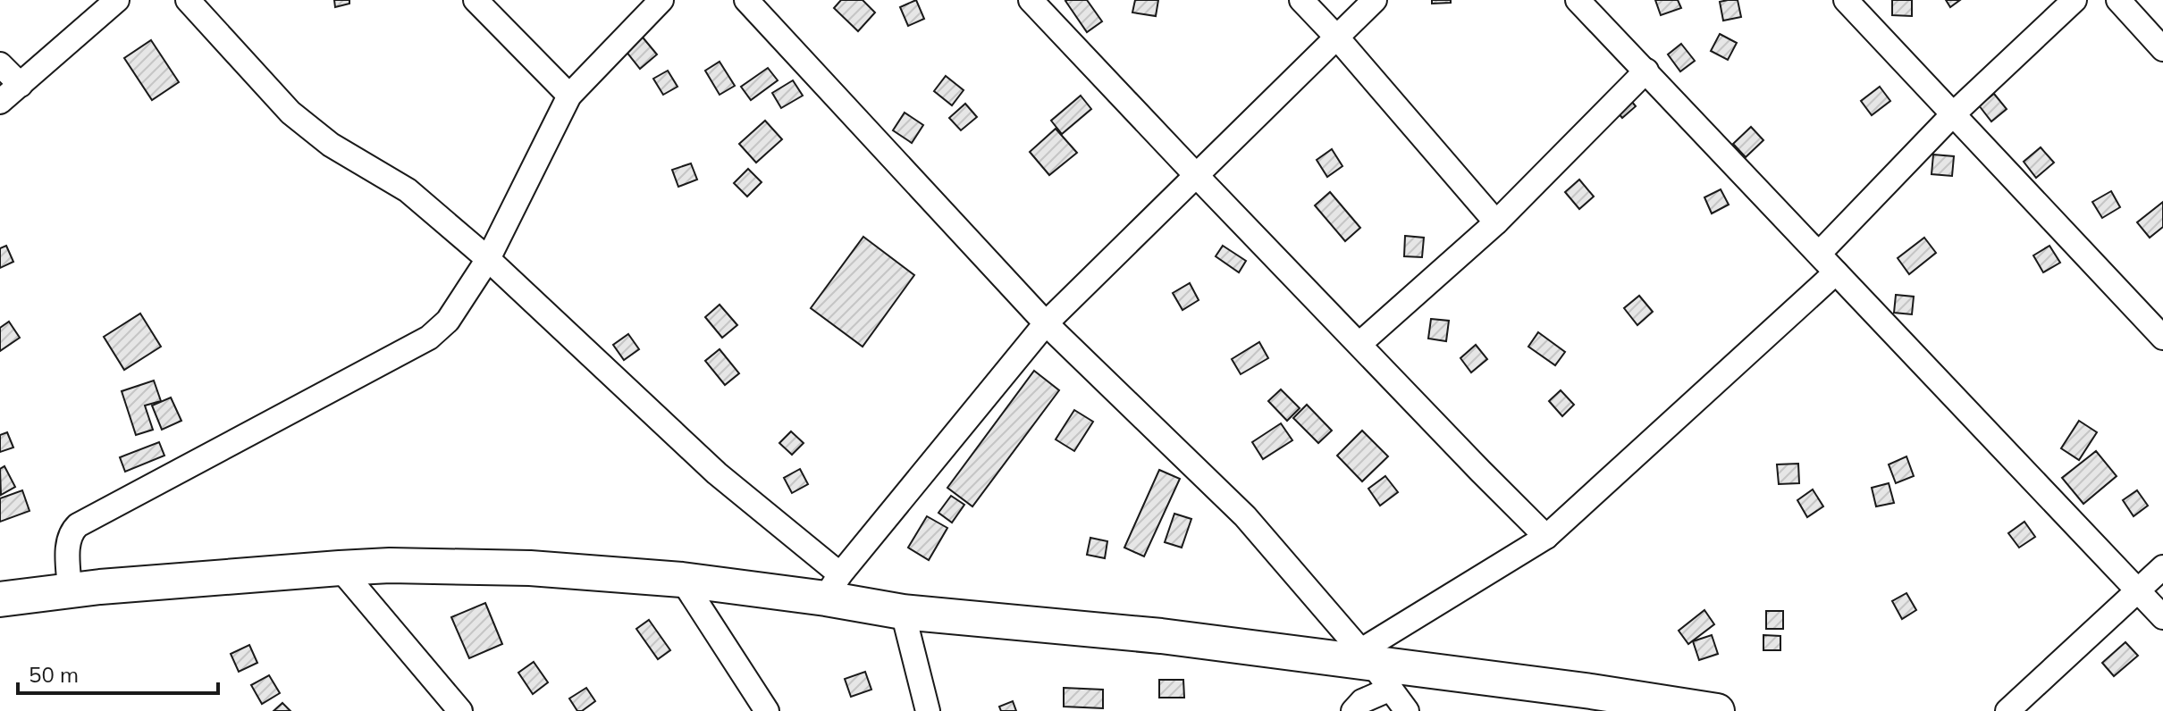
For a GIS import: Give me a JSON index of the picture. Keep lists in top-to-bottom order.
{
  "scale_bar": "50 m"
}
